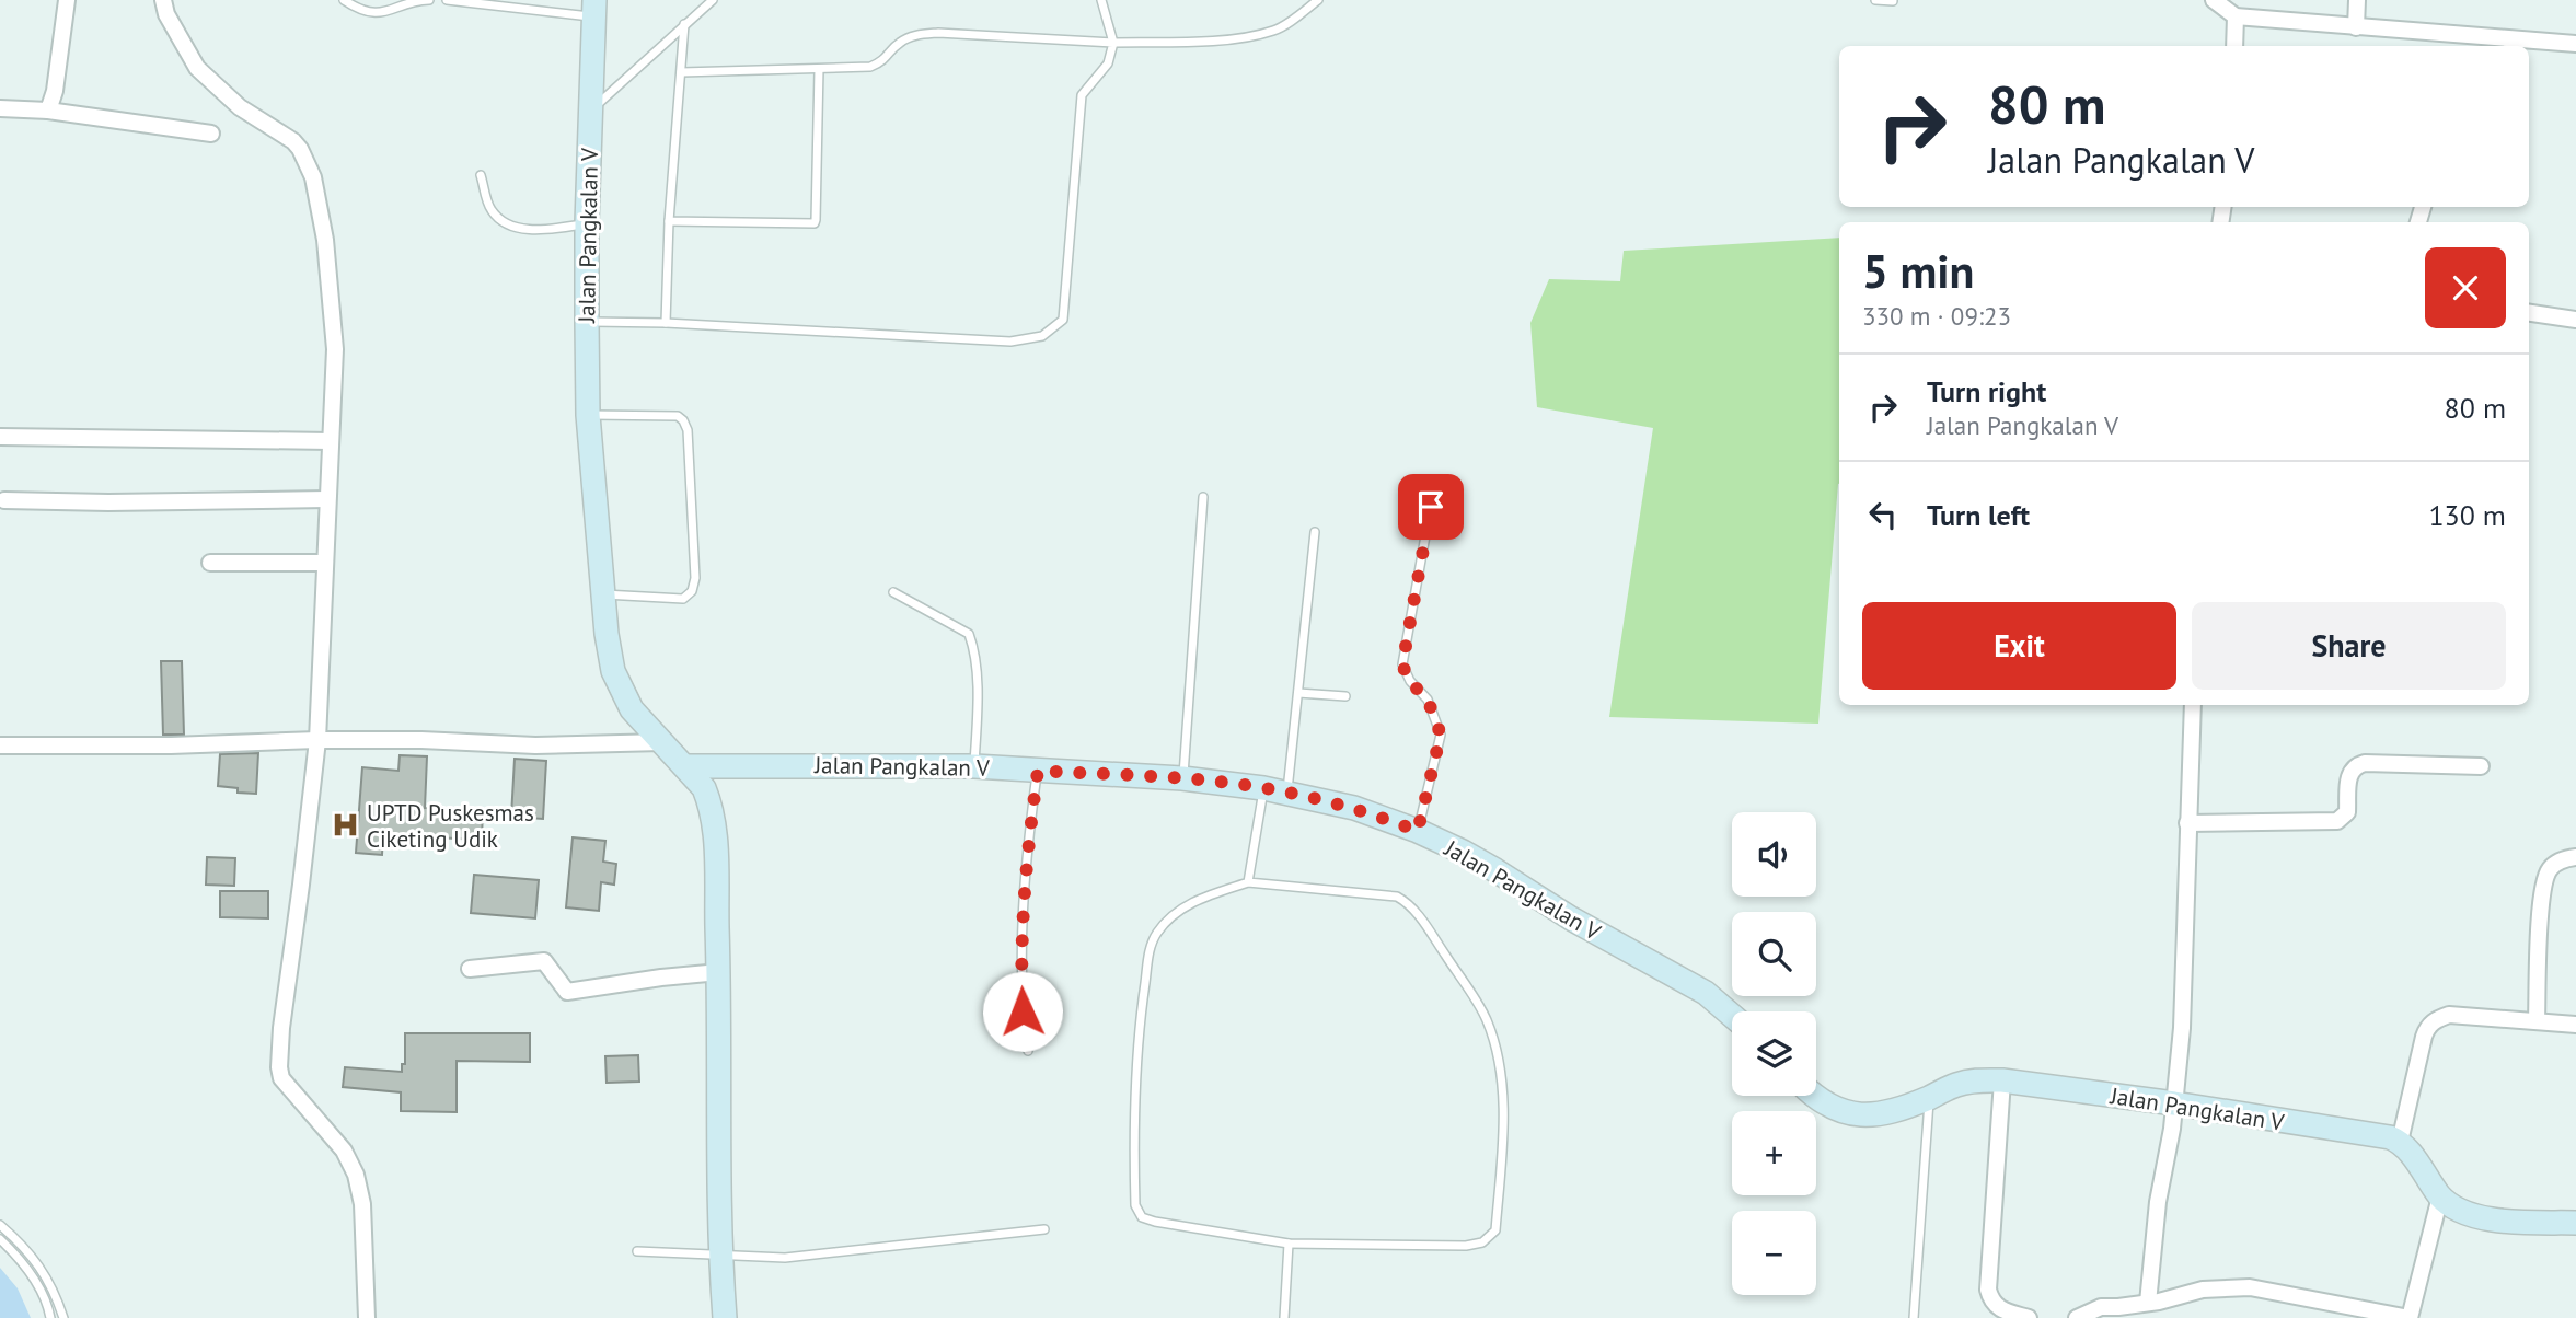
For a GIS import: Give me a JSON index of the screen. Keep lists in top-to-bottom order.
{
  "streets": {
    "street": ["Jalan Pangkalan V"]
  },
  "places": {
    "hospital": ["UPTD Puskesmas Ciketing Udik"]
  },
  "page": {
    "turn": ["80 m", "Jalan Pangkalan V"],
    "heading": ["5 min", "330 m · 09:23"],
    "list": [
      {
        "name": "Turn right",
        "note": "Jalan Pangkalan V",
        "value": "80 m"
      },
      {
        "name": "Turn left",
        "value": "130 m"
      }
    ],
    "buttons": ["Exit", "Share"],
    "map_buttons": ["+", "−"]
  }
}
